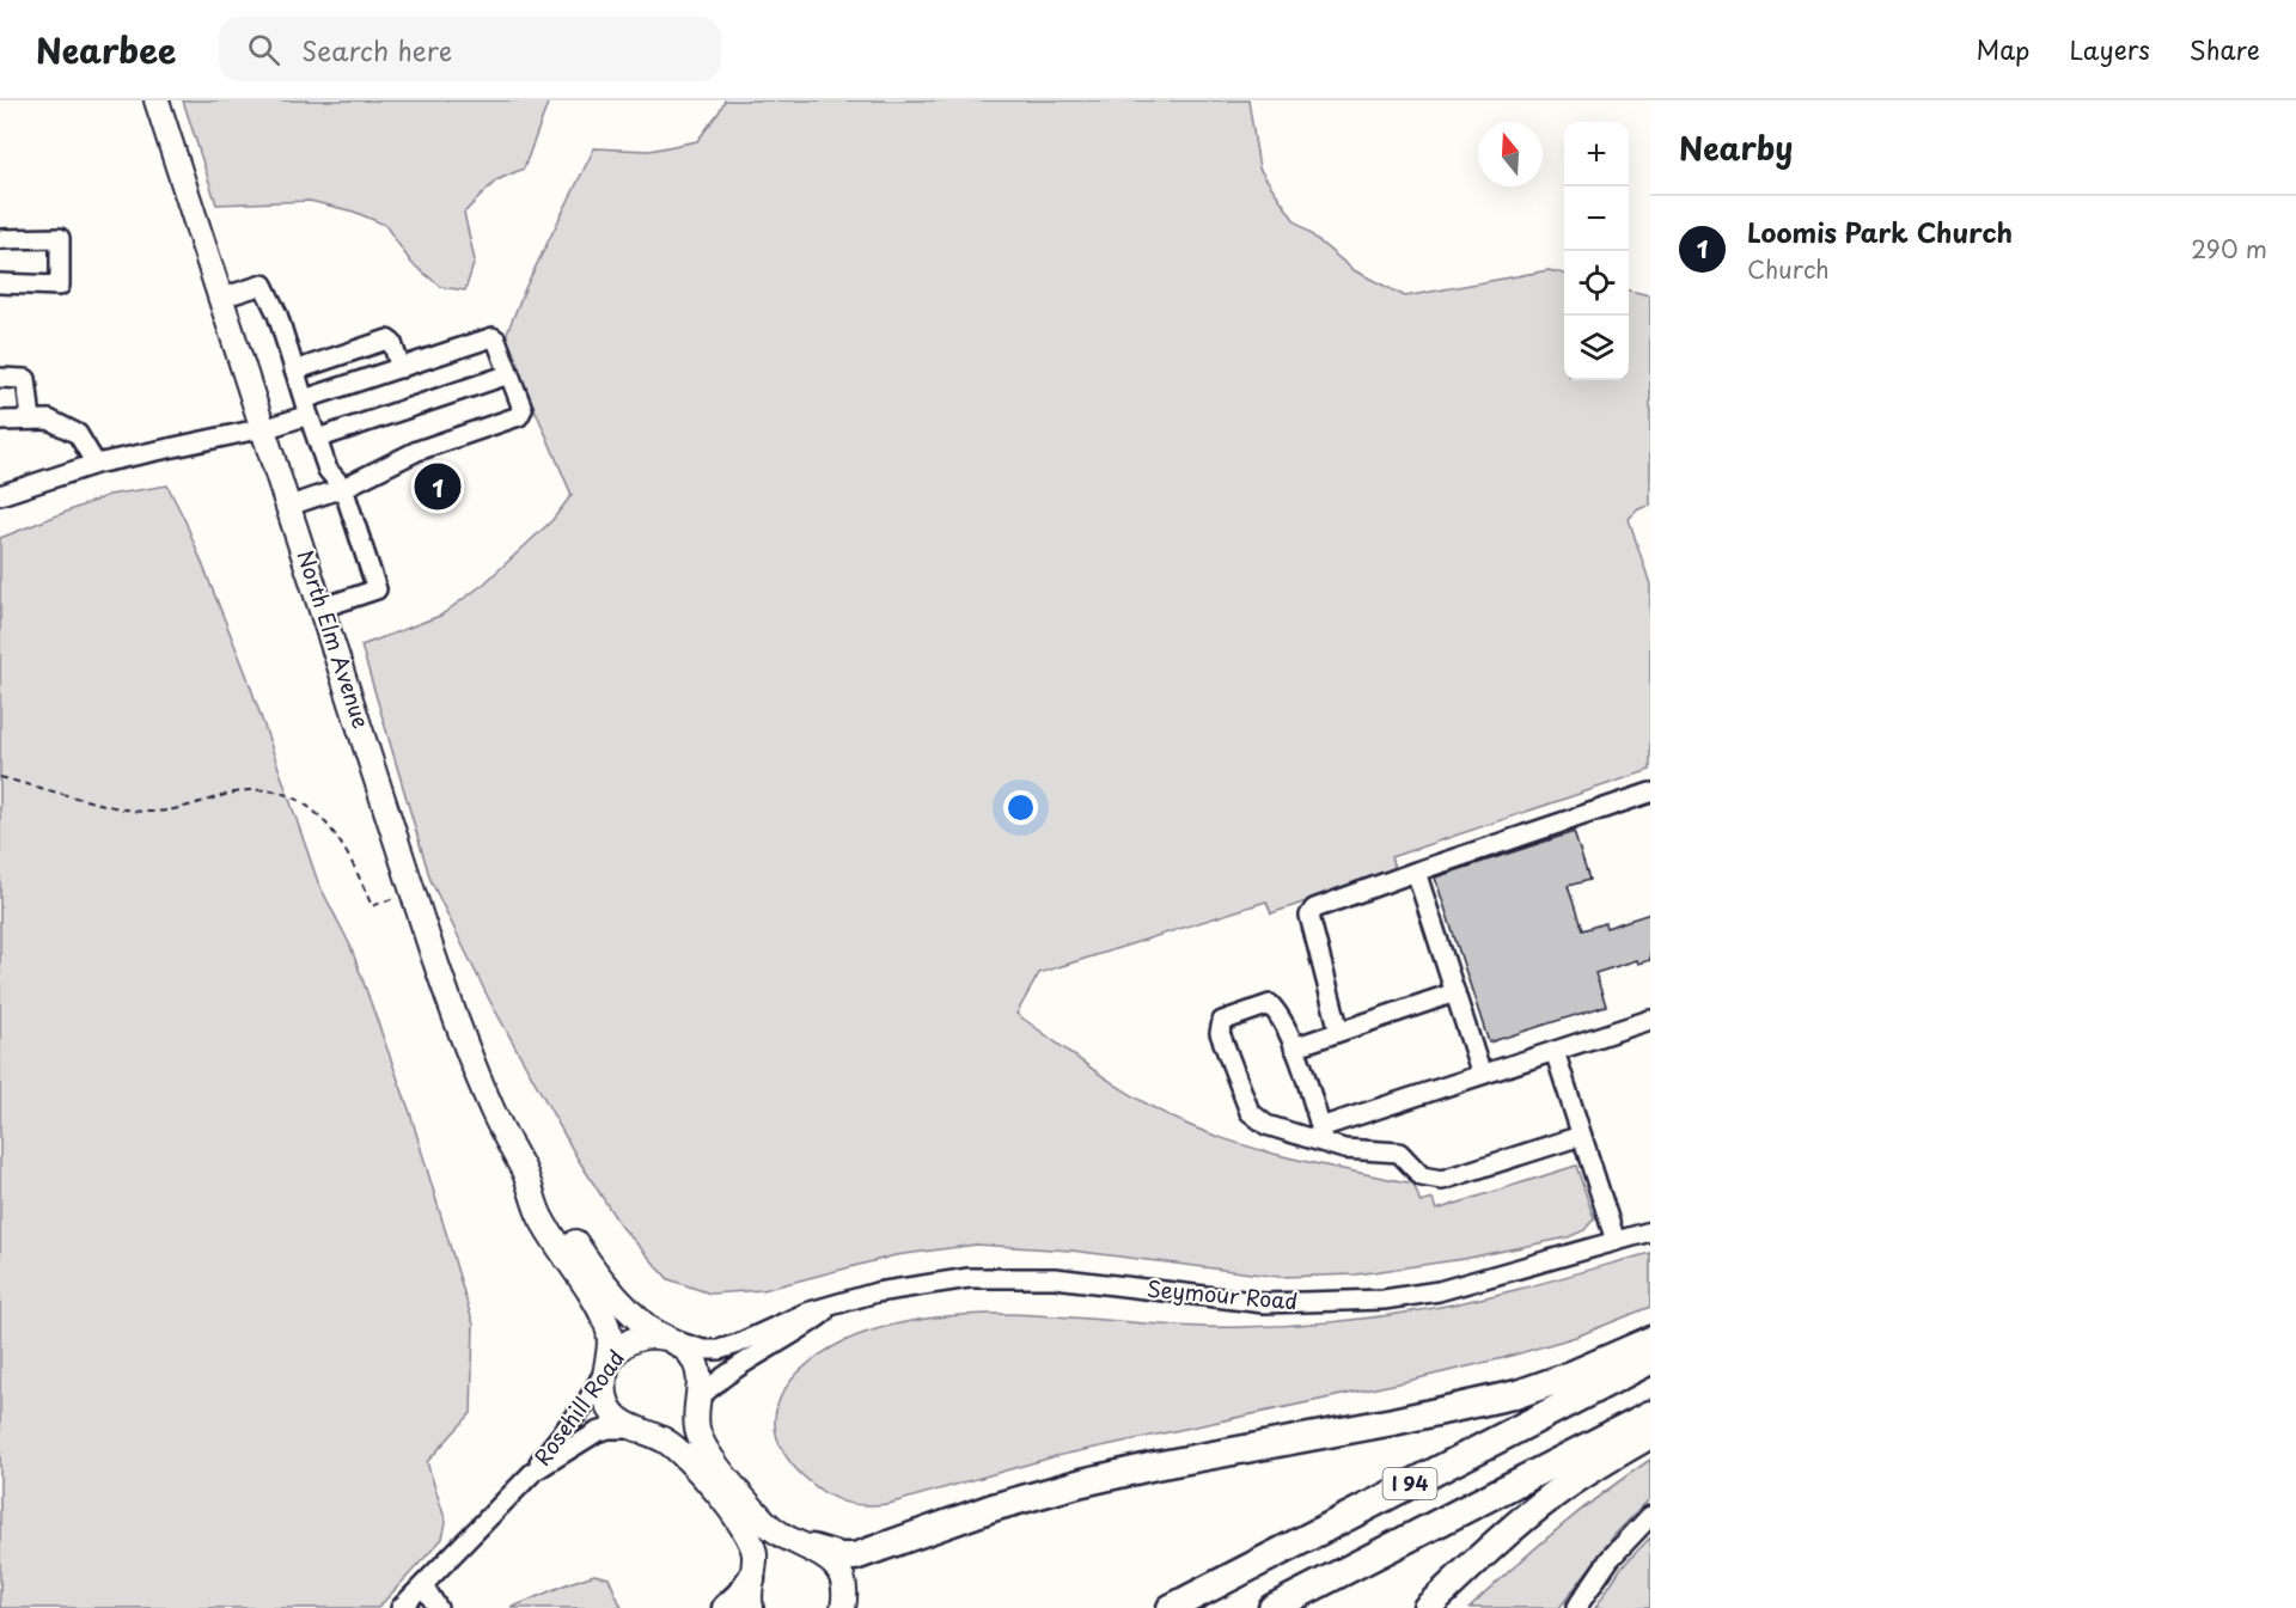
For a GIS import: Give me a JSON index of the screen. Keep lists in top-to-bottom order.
{
  "streets": {
    "highway": ["I 94"],
    "main road": ["North Elm Avenue", "Seymour Road", "Rosehill Road"]
  },
  "crossings": [
    ["North Elm Avenue", "Seymour Road"],
    ["North Elm Avenue", "Rosehill Road"],
    ["Seymour Road", "Rosehill Road"]
  ],
  "north": "top",
  "page": {
    "header": "Nearbee",
    "search": "Search here",
    "nav": ["Map", "Layers", "Share"],
    "heading": "Nearby",
    "map_buttons": ["+", "−"],
    "list": [
      {
        "mark": "1",
        "name": "Loomis Park Church",
        "note": "Church",
        "value": "290 m"
      }
    ],
    "pins": "1"
  }
}
